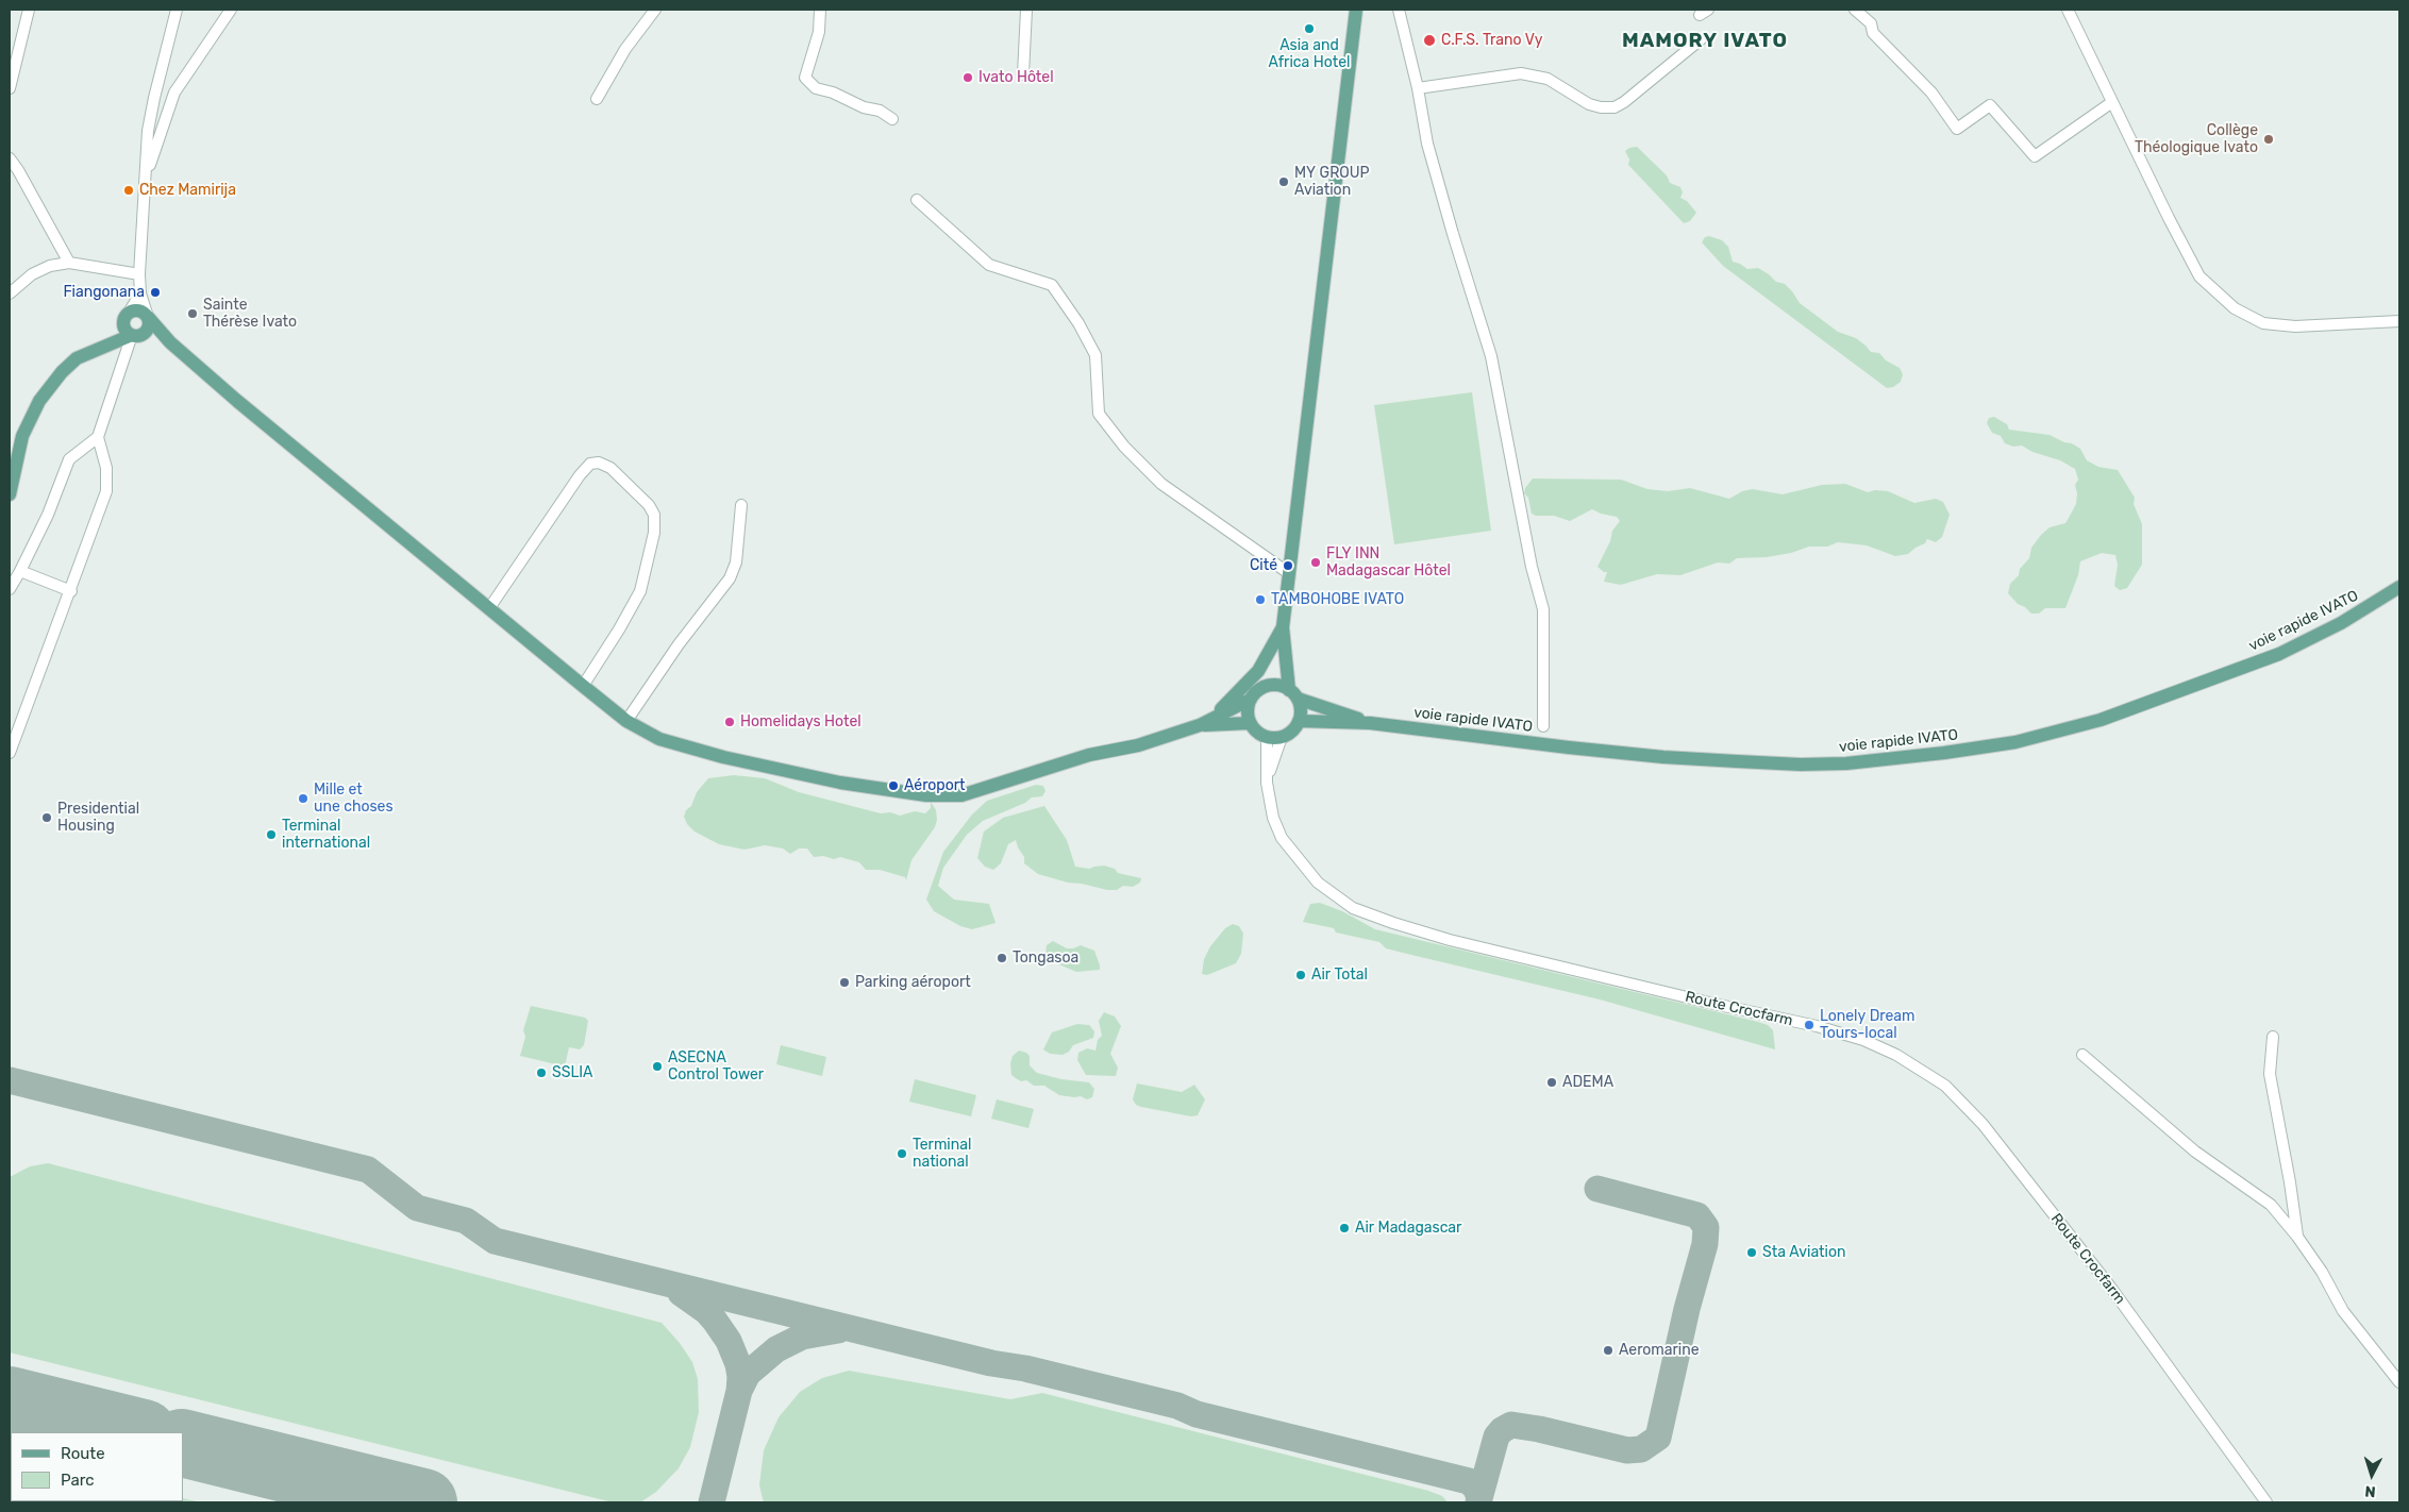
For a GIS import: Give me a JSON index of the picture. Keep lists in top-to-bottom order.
{
  "streets": {
    "main road": ["voie rapide IVATO"],
    "street": ["Route Crocfarm"]
  },
  "districts": ["MAMORY IVATO"],
  "places": [
    "Asia and Africa Hotel",
    "C.F.S. Trano Vy",
    "Ivato Hôtel",
    "Collège Théologique Ivato",
    "MY GROUP Aviation",
    "Chez Mamirija",
    "Fiangonana",
    "Sainte Thérèse Ivato",
    "FLY INN Madagascar Hôtel",
    "Cité",
    "TAMBOHOBE IVATO",
    "Homelidays Hotel",
    "Aéroport",
    "Mille et une choses",
    "Presidential Housing",
    "Terminal international",
    "Tongasoa",
    "Air Total",
    "Parking aéroport",
    "Lonely Dream Tours-local",
    "ASECNA Control Tower",
    "SSLIA",
    "ADEMA",
    "Terminal national",
    "Air Madagascar",
    "Sta Aviation",
    "Aeromarine"
  ],
  "legend": ["Route", "Parc"],
  "north": "bottom"
}
